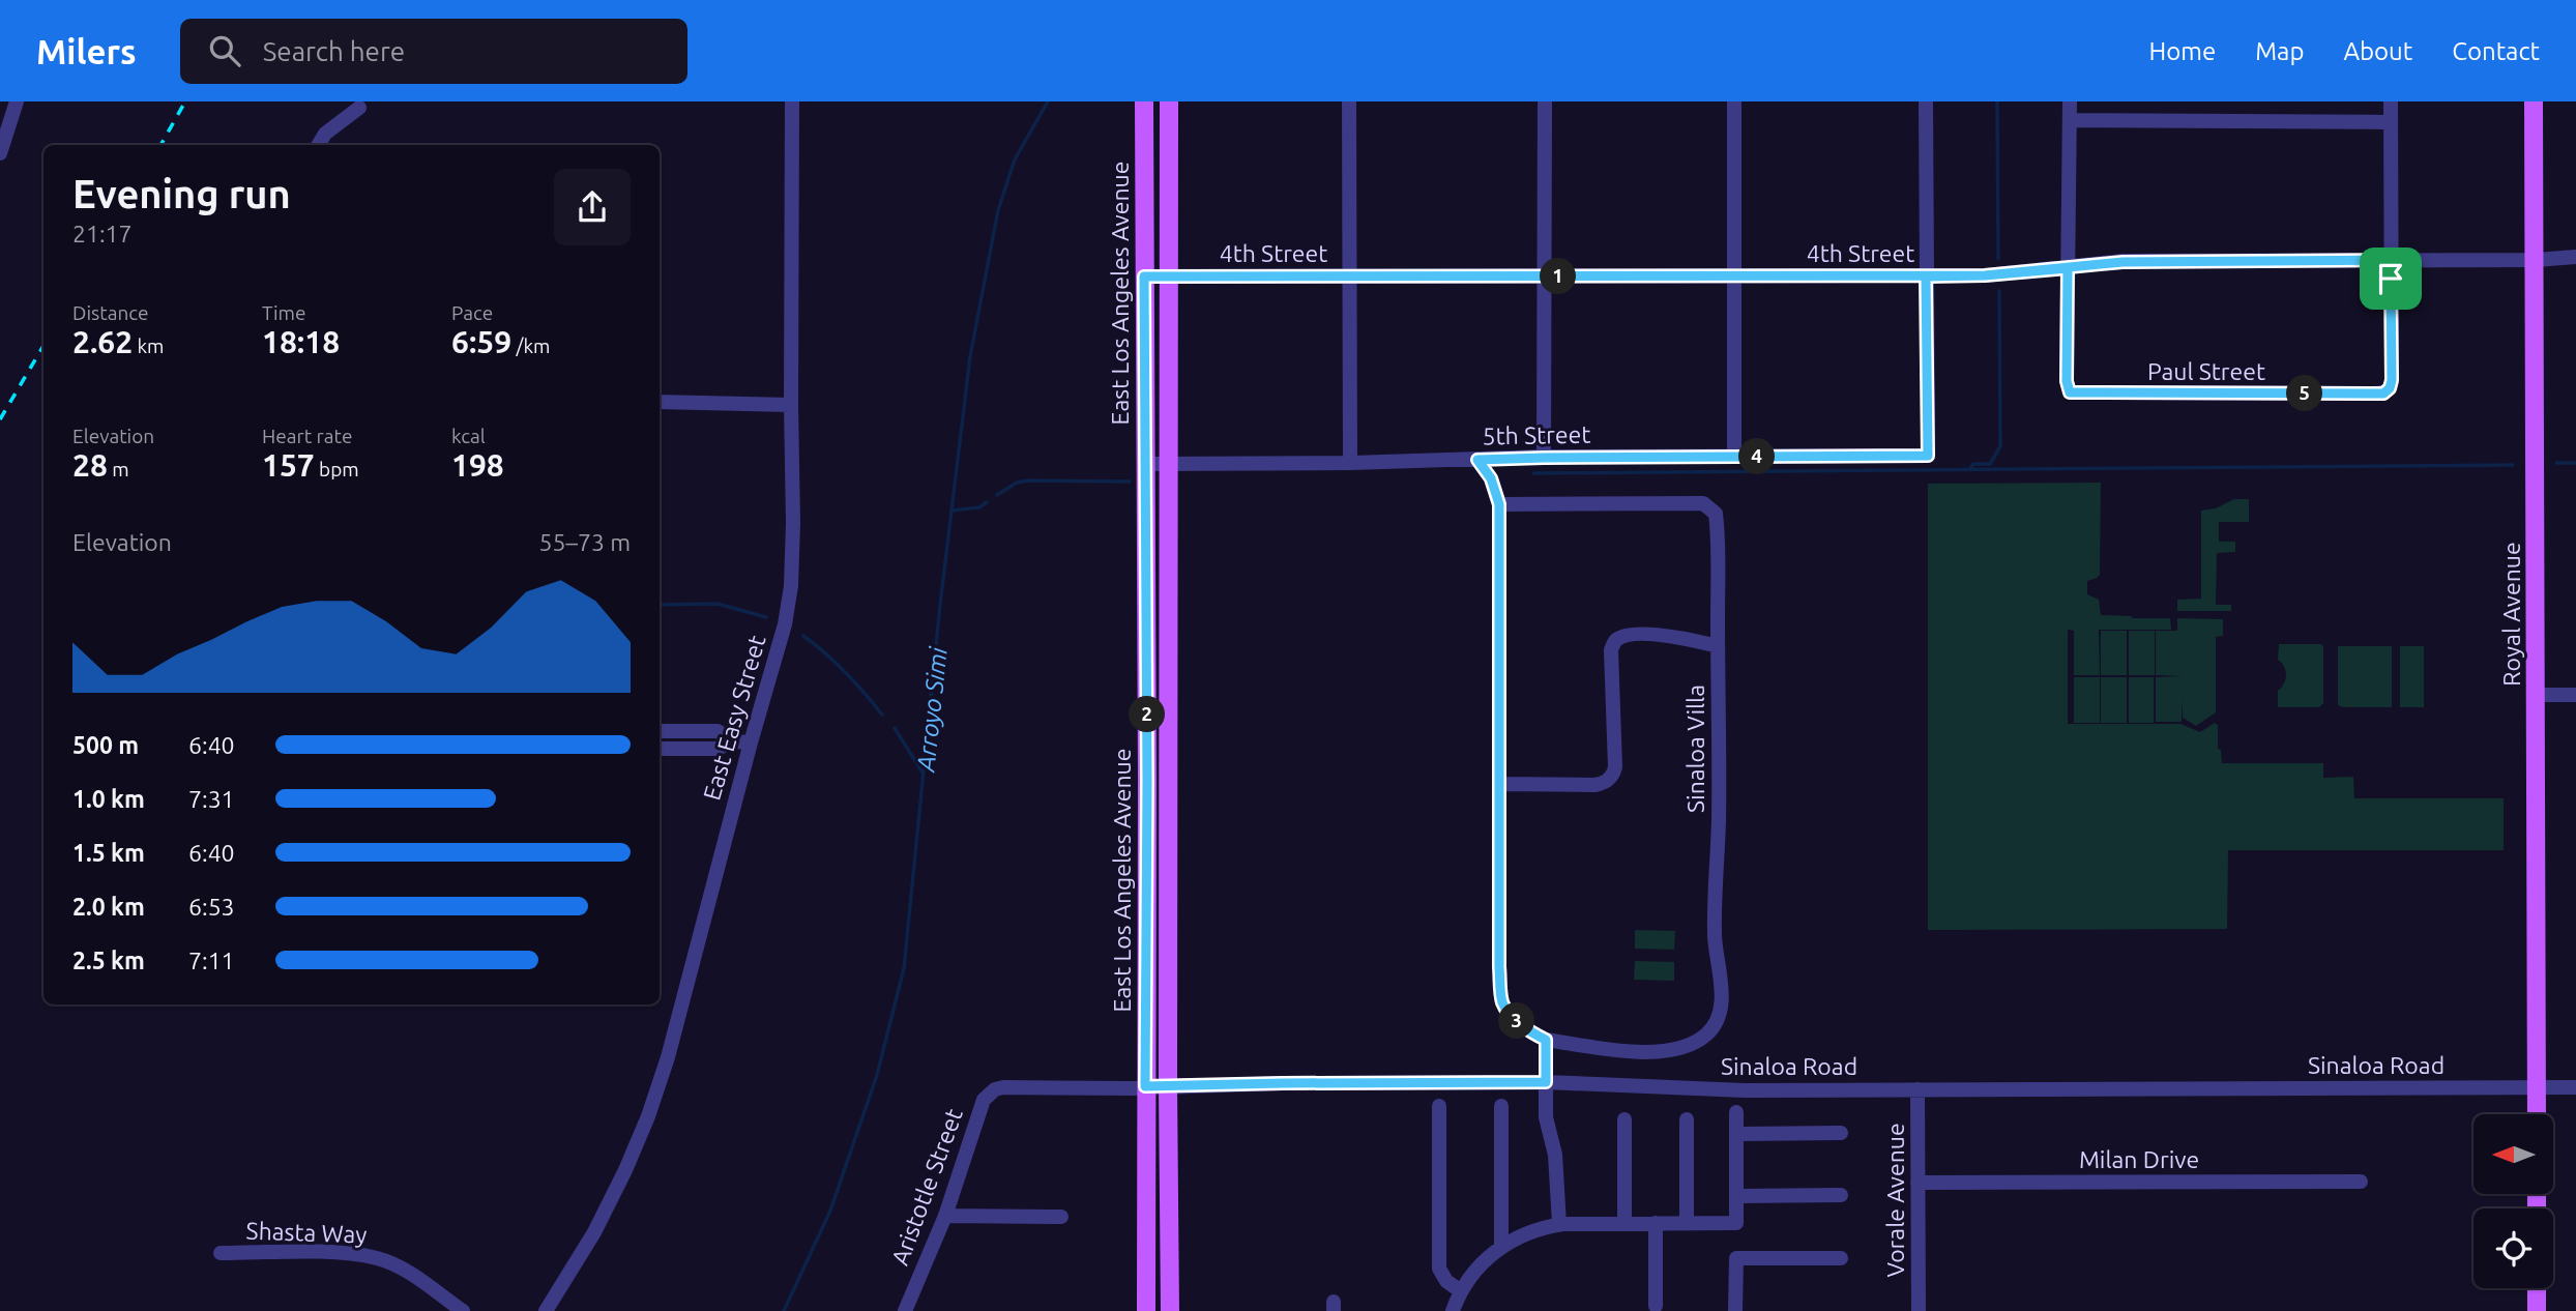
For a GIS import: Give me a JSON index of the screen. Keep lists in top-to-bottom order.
{
  "streets": {
    "main road": ["East Los Angeles Avenue", "Royal Avenue"],
    "street": [
      "4th Street",
      "Paul Street",
      "5th Street",
      "East Easy Street",
      "Sinaloa Villa",
      "Sinaloa Road",
      "Milan Drive",
      "Aristotle Street",
      "Vorale Avenue",
      "Shasta Way"
    ]
  },
  "crossings": [
    ["4th Street", "East Los Angeles Avenue"],
    ["4th Street", "Paul Street"],
    ["4th Street", "5th Street"],
    ["4th Street", "Royal Avenue"],
    ["East Los Angeles Avenue", "5th Street"],
    ["East Los Angeles Avenue", "Sinaloa Road"],
    ["5th Street", "Sinaloa Villa"],
    ["Royal Avenue", "Sinaloa Road"],
    ["Sinaloa Road", "Aristotle Street"],
    ["Sinaloa Road", "Vorale Avenue"],
    ["Milan Drive", "Vorale Avenue"]
  ],
  "water": ["Arroyo Simi"],
  "north": "left",
  "page": {
    "header": "Milers",
    "search": "Search here",
    "nav": [
      "Home",
      "Map",
      "About",
      "Contact"
    ],
    "heading": ["Evening run", "21:17"],
    "pins": [
      "1",
      "5",
      "4",
      "2",
      "3"
    ],
    "stats": [
      ["Distance", "2.62 km"],
      ["Time", "18:18"],
      ["Pace", "6:59 /km"],
      ["Elevation", "28 m"],
      ["Heart rate", "157 bpm"],
      ["kcal", "198"]
    ],
    "chart": ["Elevation", "55–73 m"],
    "list": [
      {
        "name": "500 m",
        "note": "6:40"
      },
      {
        "name": "1.0 km",
        "note": "7:31"
      },
      {
        "name": "1.5 km",
        "note": "6:40"
      },
      {
        "name": "2.0 km",
        "note": "6:53"
      },
      {
        "name": "2.5 km",
        "note": "7:11"
      }
    ]
  }
}
